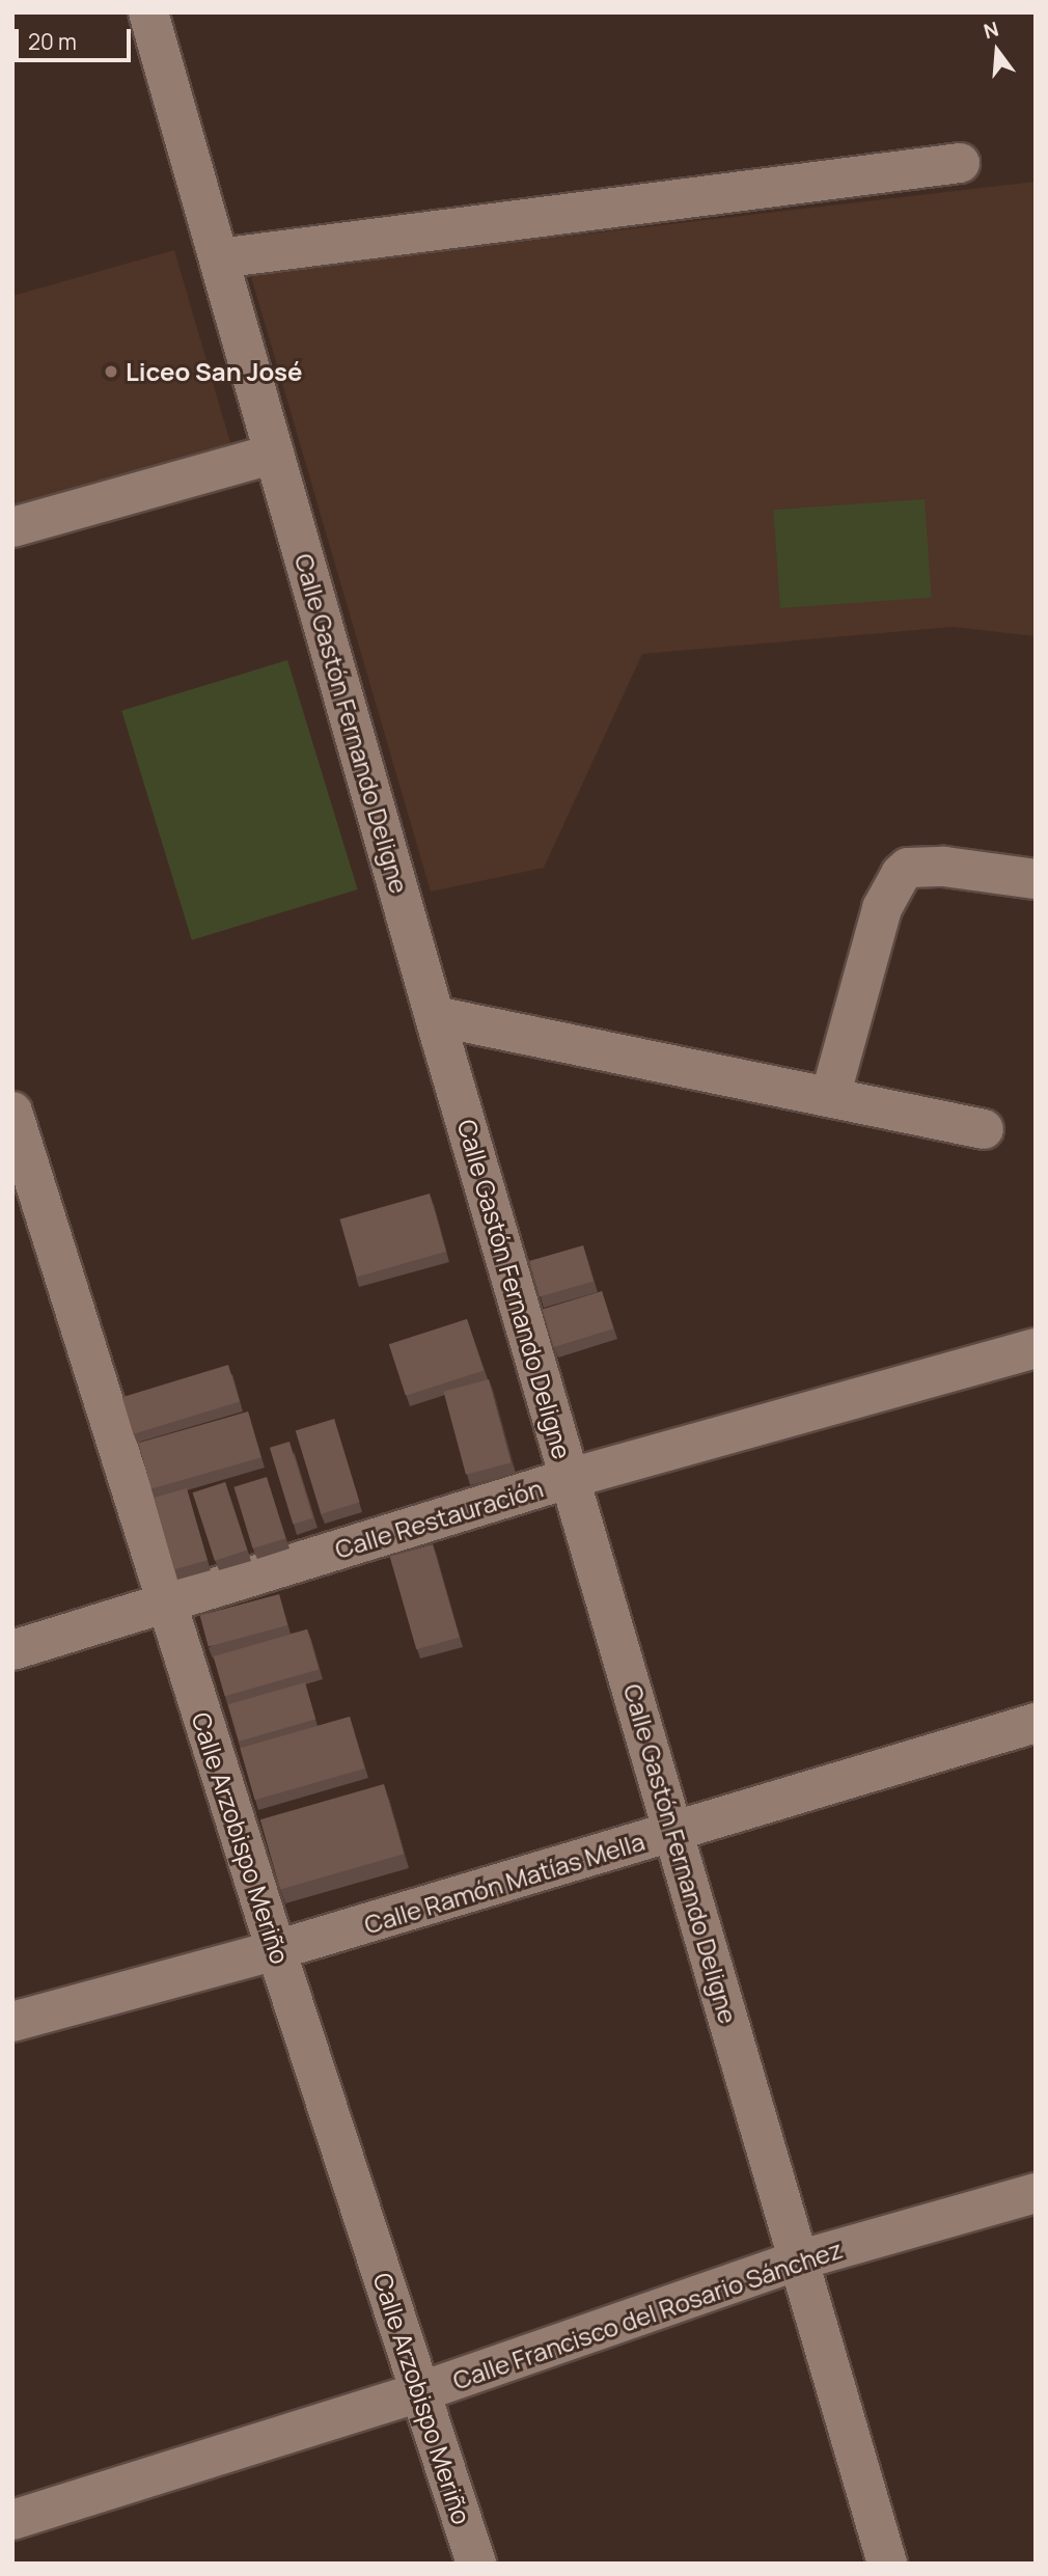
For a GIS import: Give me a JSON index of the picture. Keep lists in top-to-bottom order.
{
  "streets": {
    "street": [
      "Calle Gastón Fernando Deligne",
      "Calle Restauración",
      "Calle Arzobispo Meriño",
      "Calle Ramón Matías Mella",
      "Calle Francisco del Rosario Sánchez"
    ]
  },
  "crossings": [
    ["Calle Gastón Fernando Deligne", "Calle Restauración"],
    ["Calle Gastón Fernando Deligne", "Calle Ramón Matías Mella"],
    ["Calle Gastón Fernando Deligne", "Calle Francisco del Rosario Sánchez"],
    ["Calle Restauración", "Calle Arzobispo Meriño"],
    ["Calle Arzobispo Meriño", "Calle Ramón Matías Mella"],
    ["Calle Arzobispo Meriño", "Calle Francisco del Rosario Sánchez"]
  ],
  "places": ["Liceo San José"],
  "scale_bar": "20 m",
  "north": "top"
}
